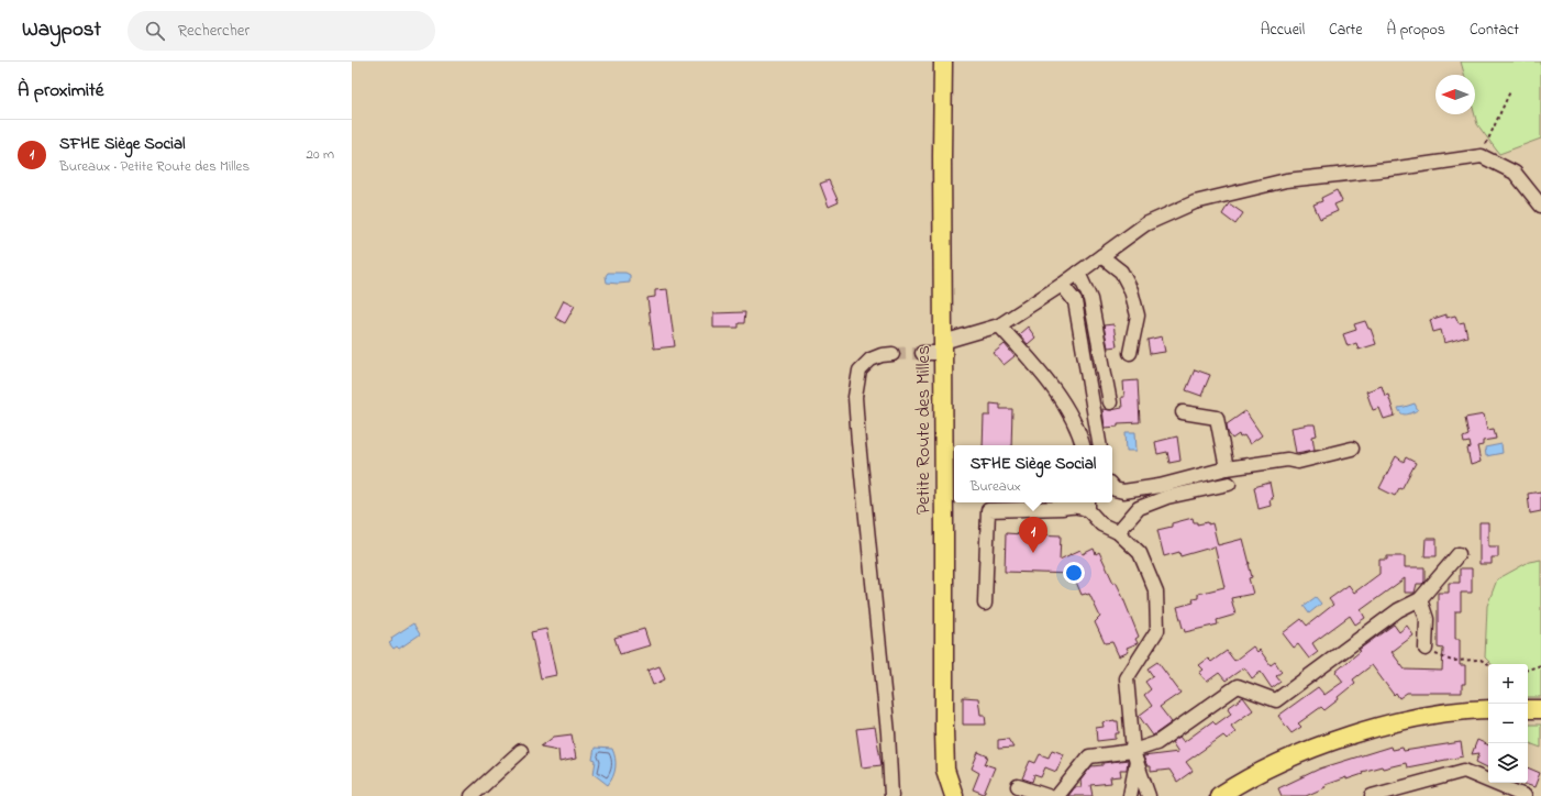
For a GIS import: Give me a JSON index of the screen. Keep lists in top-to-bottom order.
{
  "streets": {
    "main road": ["Petite Route des Milles"]
  },
  "north": "left",
  "page": {
    "header": "Waypost",
    "search": "Rechercher",
    "nav": [
      "Accueil",
      "Carte",
      "À propos",
      "Contact"
    ],
    "heading": "À proximité",
    "list": [
      {
        "mark": "1",
        "name": "SFHE Siège Social",
        "note": "Bureaux · Petite Route des Milles",
        "value": "20 m"
      }
    ],
    "popup": ["SFHE Siège Social", "Bureaux"],
    "pins": "1",
    "map_buttons": ["+", "−"]
  }
}
